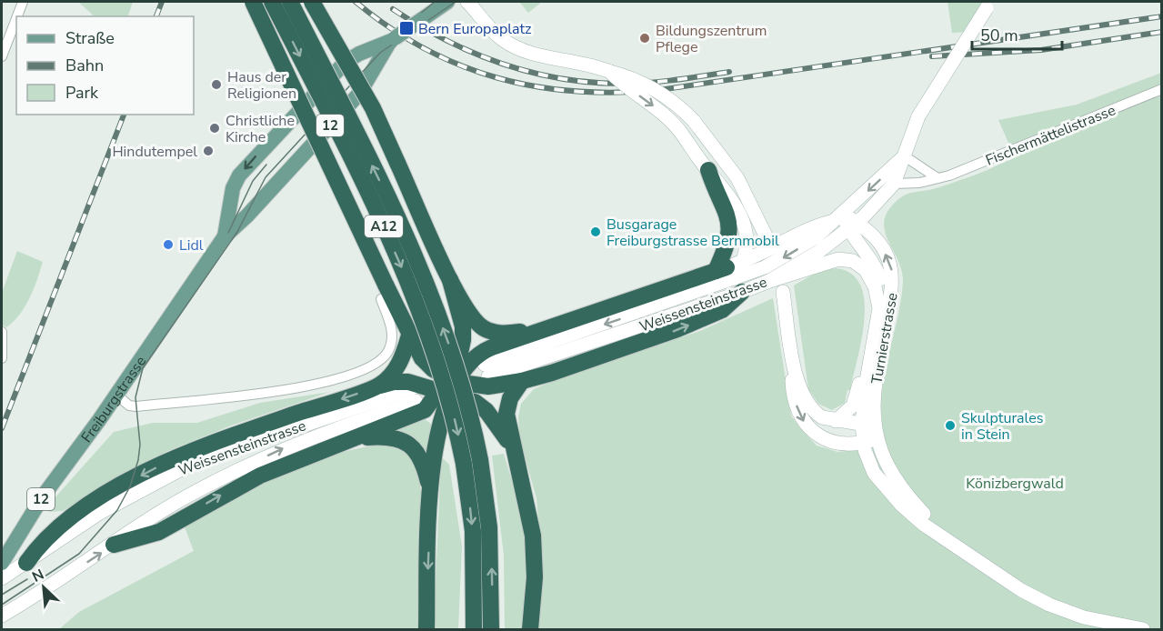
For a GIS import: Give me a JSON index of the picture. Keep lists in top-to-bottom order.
{
  "streets": {
    "highway": ["A12"],
    "main road": [
      "12",
      "Weissensteinstrasse",
      "Turnierstrasse",
      "Freiburgstrasse"
    ],
    "street": ["Fischermättelistrasse"]
  },
  "crossings": [
    ["Fischermättelistrasse", "Weissensteinstrasse"],
    ["Weissensteinstrasse", "Turnierstrasse"]
  ],
  "parks": ["Könizbergwald"],
  "places": {
    "transit": ["Bern Europaplatz"],
    "other": [
      "Bildungszentrum Pflege",
      "Haus der Religionen",
      "Christliche Kirche",
      "Hindutempel",
      "Busgarage Freiburgstrasse Bernmobil",
      "Lidl",
      "Skulpturales in Stein"
    ]
  },
  "legend": ["Straße", "Bahn", "Park"],
  "scale_bar": "50 m",
  "north": "top left"
}
